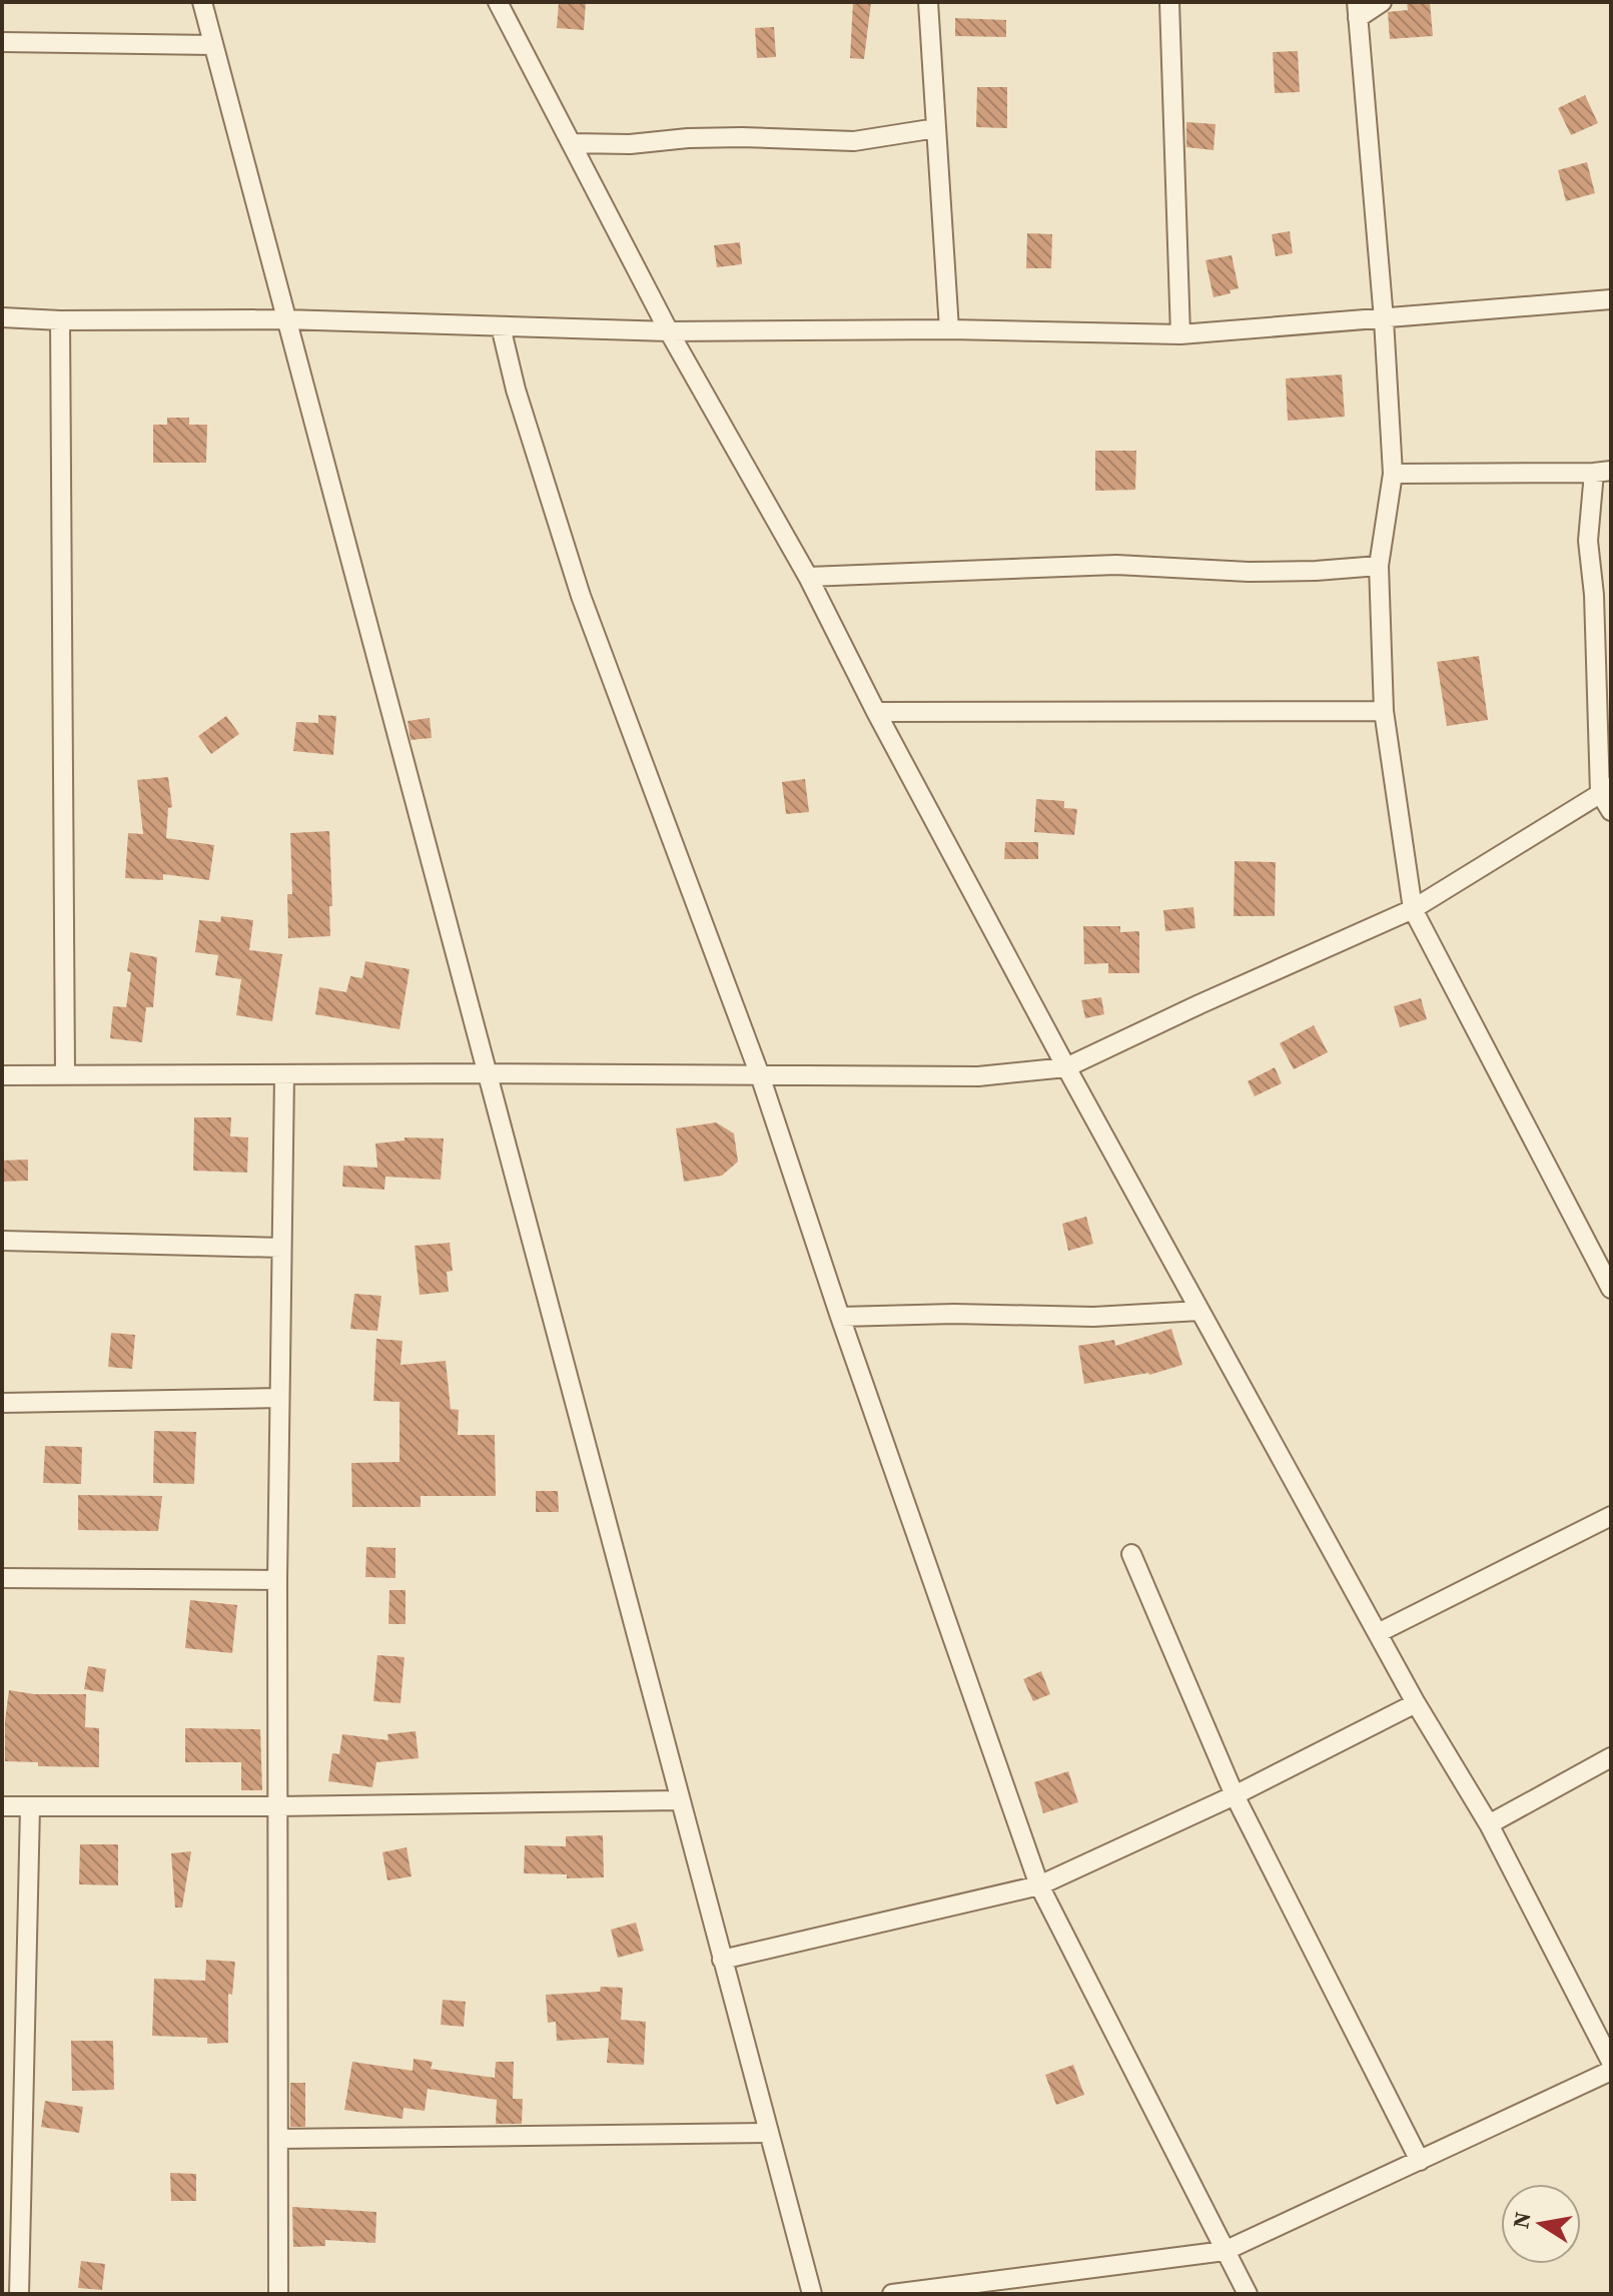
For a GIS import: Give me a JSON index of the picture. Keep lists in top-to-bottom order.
{
  "north": "left"
}
